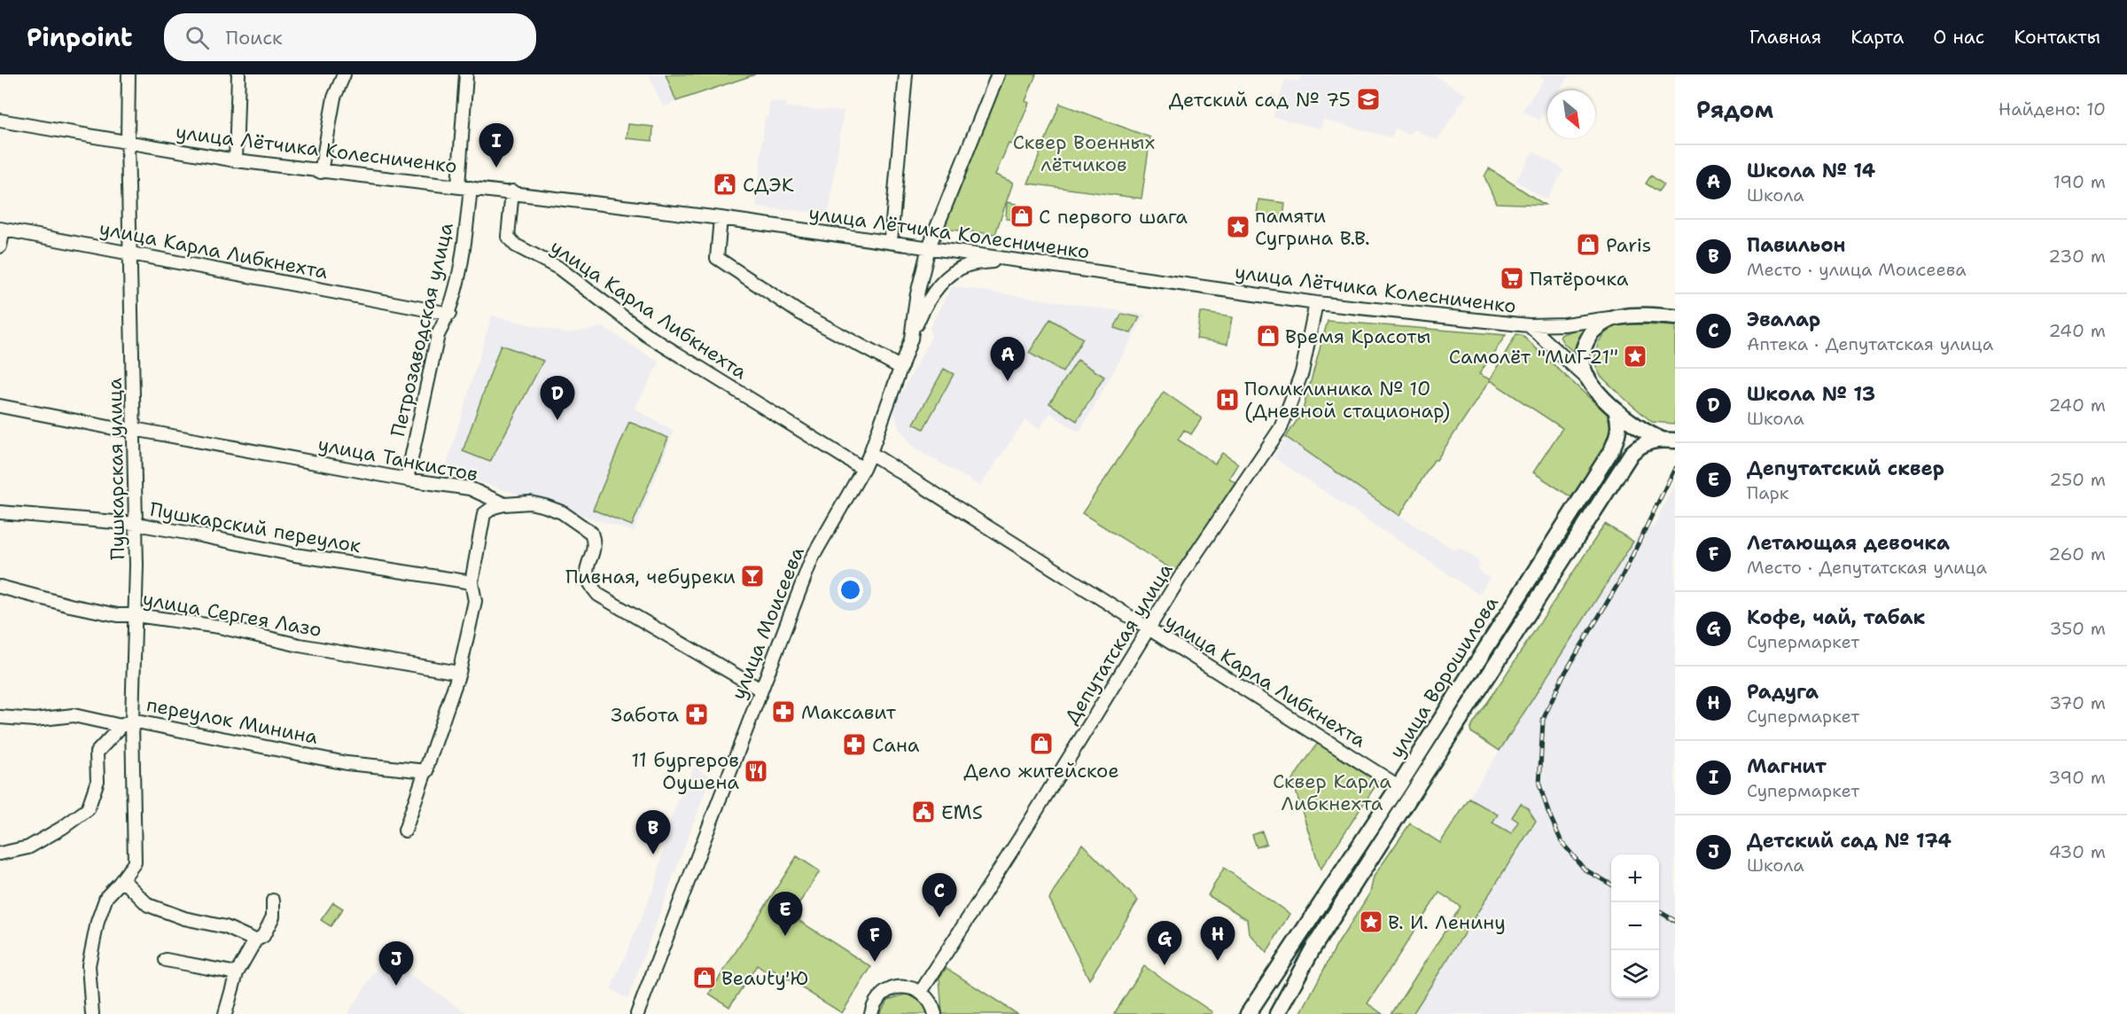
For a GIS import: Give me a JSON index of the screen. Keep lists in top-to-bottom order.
{
  "streets": {
    "main road": ["улица Ворошилова"],
    "street": [
      "улица Лётчика Колесниченко",
      "улица Карла Либкнехта",
      "Петрозаводская улица",
      "улица Танкистов",
      "Пушкарская улица",
      "Пушкарский переулок",
      "улица Сергея Лазо",
      "улица Моисеева",
      "Депутатская улица",
      "переулок Минина"
    ]
  },
  "crossings": [
    ["улица Лётчика Колесниченко", "улица Карла Либкнехта"],
    ["улица Лётчика Колесниченко", "Петрозаводская улица"],
    ["улица Лётчика Колесниченко", "Пушкарская улица"],
    ["улица Лётчика Колесниченко", "улица Моисеева"],
    ["улица Лётчика Колесниченко", "Депутатская улица"],
    ["улица Лётчика Колесниченко", "улица Ворошилова"],
    ["улица Карла Либкнехта", "Петрозаводская улица"],
    ["улица Карла Либкнехта", "Пушкарская улица"],
    ["улица Карла Либкнехта", "улица Моисеева"],
    ["улица Карла Либкнехта", "Депутатская улица"],
    ["улица Карла Либкнехта", "улица Ворошилова"],
    ["Петрозаводская улица", "улица Танкистов"],
    ["улица Танкистов", "Пушкарская улица"],
    ["улица Танкистов", "улица Моисеева"],
    ["Пушкарская улица", "Пушкарский переулок"],
    ["Пушкарская улица", "улица Сергея Лазо"],
    ["Пушкарская улица", "переулок Минина"]
  ],
  "parks": ["Сквер Военных лётчиков", "Сквер Карла Либкнехта"],
  "places": {
    "school or university": ["Детский сад № 75"],
    "public building": ["СДЭК", "EMS"],
    "shop": [
      "С первого шага",
      "Paris",
      "Время Красоты",
      "Дело житейское",
      "Beauty'Ю"
    ],
    "place": ["памяти Сугрина В.В.", "Самолёт \"МиГ-21\"", "В. И. Ленину"],
    "supermarket": ["Пятёрочка"],
    "hospital": ["Поликлиника № 10 (Дневной стационар)"],
    "bar": ["Пивная, чебуреки"],
    "pharmacy": ["Максавит", "Забота", "Сана"],
    "restaurant": ["11 бургеров Оушена"]
  },
  "north": "bottom right",
  "page": {
    "header": "Pinpoint",
    "search": "Поиск",
    "nav": [
      "Главная",
      "Карта",
      "О нас",
      "Контакты"
    ],
    "heading": ["Рядом", "Найдено: 10"],
    "pins": [
      "I",
      "A",
      "D",
      "B",
      "C",
      "E",
      "H",
      "F",
      "G",
      "J"
    ],
    "list": [
      {
        "mark": "A",
        "name": "Школа № 14",
        "note": "Школа",
        "value": "190 m"
      },
      {
        "mark": "B",
        "name": "Павильон",
        "note": "Место · улица Моисеева",
        "value": "230 m"
      },
      {
        "mark": "C",
        "name": "Эвалар",
        "note": "Аптека · Депутатская улица",
        "value": "240 m"
      },
      {
        "mark": "D",
        "name": "Школа № 13",
        "note": "Школа",
        "value": "240 m"
      },
      {
        "mark": "E",
        "name": "Депутатский сквер",
        "note": "Парк",
        "value": "250 m"
      },
      {
        "mark": "F",
        "name": "Летающая девочка",
        "note": "Место · Депутатская улица",
        "value": "260 m"
      },
      {
        "mark": "G",
        "name": "Кофе, чай, табак",
        "note": "Супермаркет",
        "value": "350 m"
      },
      {
        "mark": "H",
        "name": "Радуга",
        "note": "Супермаркет",
        "value": "370 m"
      },
      {
        "mark": "I",
        "name": "Магнит",
        "note": "Супермаркет",
        "value": "390 m"
      },
      {
        "mark": "J",
        "name": "Детский сад № 174",
        "note": "Школа",
        "value": "430 m"
      }
    ],
    "map_buttons": ["+", "−"]
  }
}
